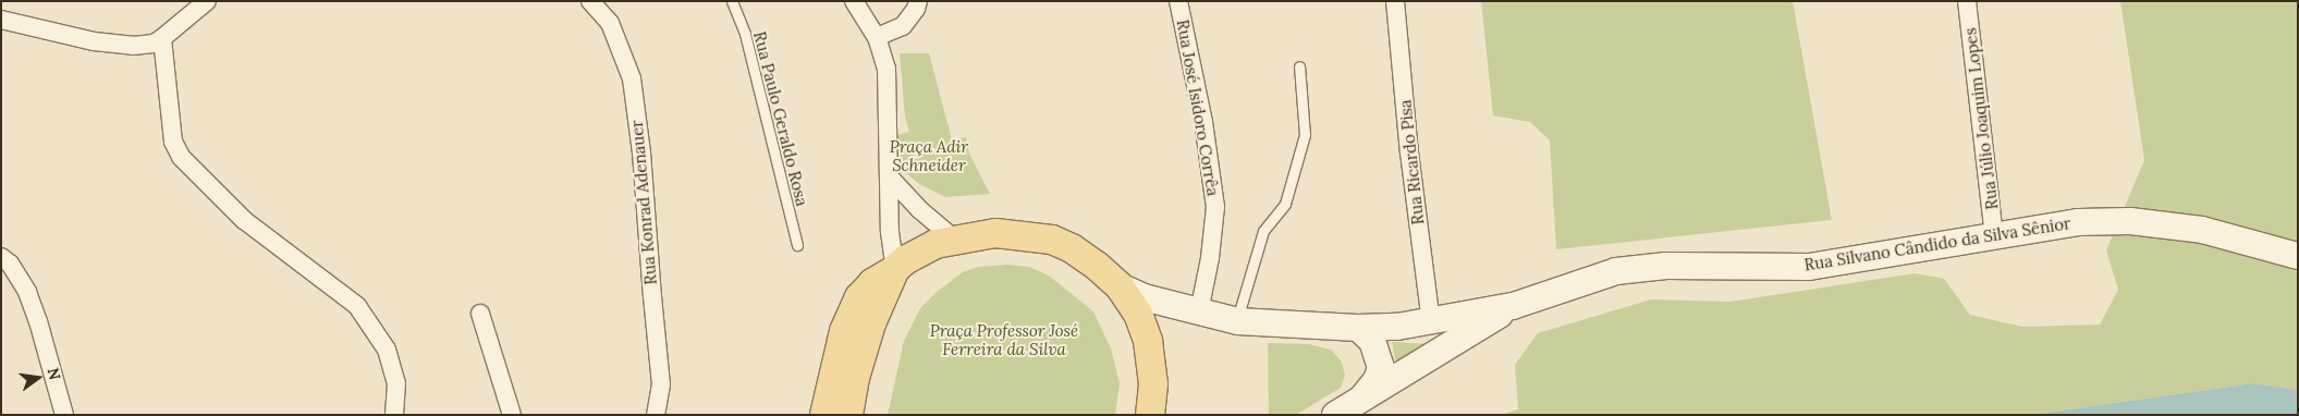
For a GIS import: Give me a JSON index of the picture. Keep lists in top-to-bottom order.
{
  "streets": {
    "main road": ["Rua Silvano Cândido da Silva Sênior"],
    "street": [
      "Rua José Isidoro Corrêa",
      "Rua Júlio Joaquim Lopes",
      "Rua Ricardo Pisa",
      "Rua Konrad Adenauer"
    ],
    "lane": ["Rua Paulo Geraldo Rosa"]
  },
  "crossings": [
    ["Rua José Isidoro Corrêa", "Rua Silvano Cândido da Silva Sênior"],
    ["Rua Júlio Joaquim Lopes", "Rua Silvano Cândido da Silva Sênior"],
    ["Rua Ricardo Pisa", "Rua Silvano Cândido da Silva Sênior"]
  ],
  "parks": ["Praça Adir Schneider", "Praça Professor José Ferreira da Silva"],
  "north": "right"
}
